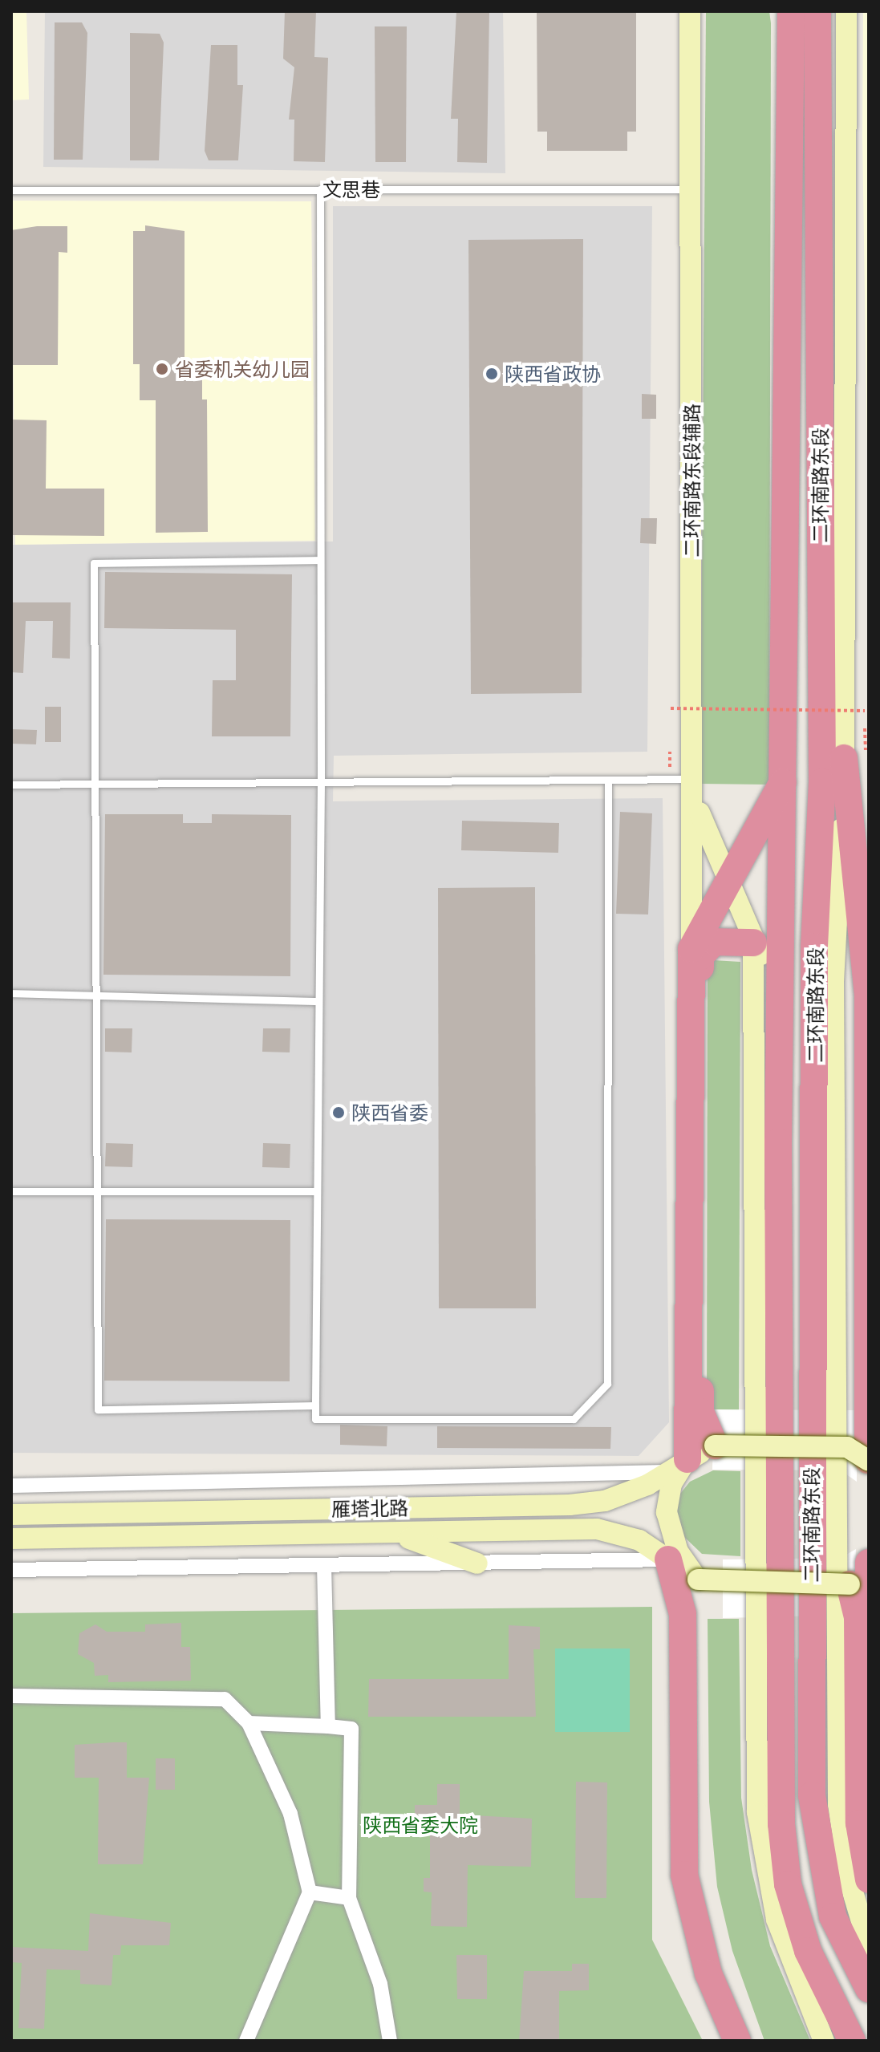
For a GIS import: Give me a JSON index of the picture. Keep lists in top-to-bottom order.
{
  "streets": {
    "highway": ["二环南路东段"],
    "main road": ["二环南路东段辅路", "雁塔北路"],
    "lane": ["文思巷"]
  },
  "crossings": [
    ["文思巷", "二环南路东段辅路"]
  ],
  "parks": ["陕西省委大院"],
  "places": ["省委机关幼儿园", "陕西省政协", "陕西省委"]
}
